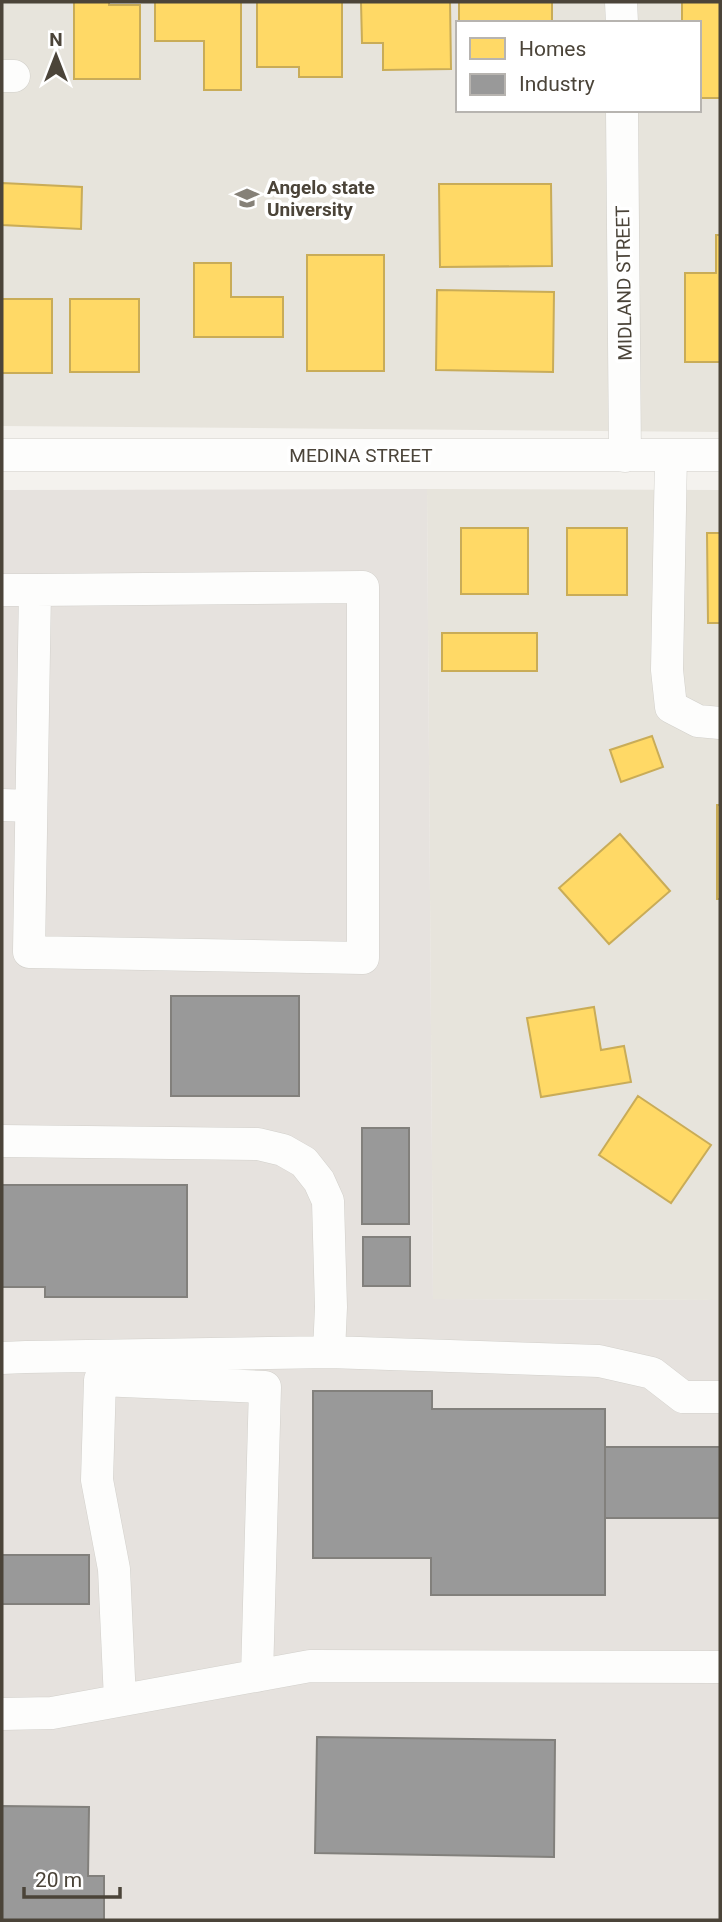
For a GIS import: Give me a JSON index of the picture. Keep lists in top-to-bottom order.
{
  "streets": {
    "street": ["MIDLAND STREET", "MEDINA STREET"]
  },
  "crossings": [
    ["MIDLAND STREET", "MEDINA STREET"]
  ],
  "places": {
    "school or university": ["Angelo state University"]
  },
  "legend": ["Homes", "Industry"],
  "scale_bar": "20 m",
  "north": "top"
}
